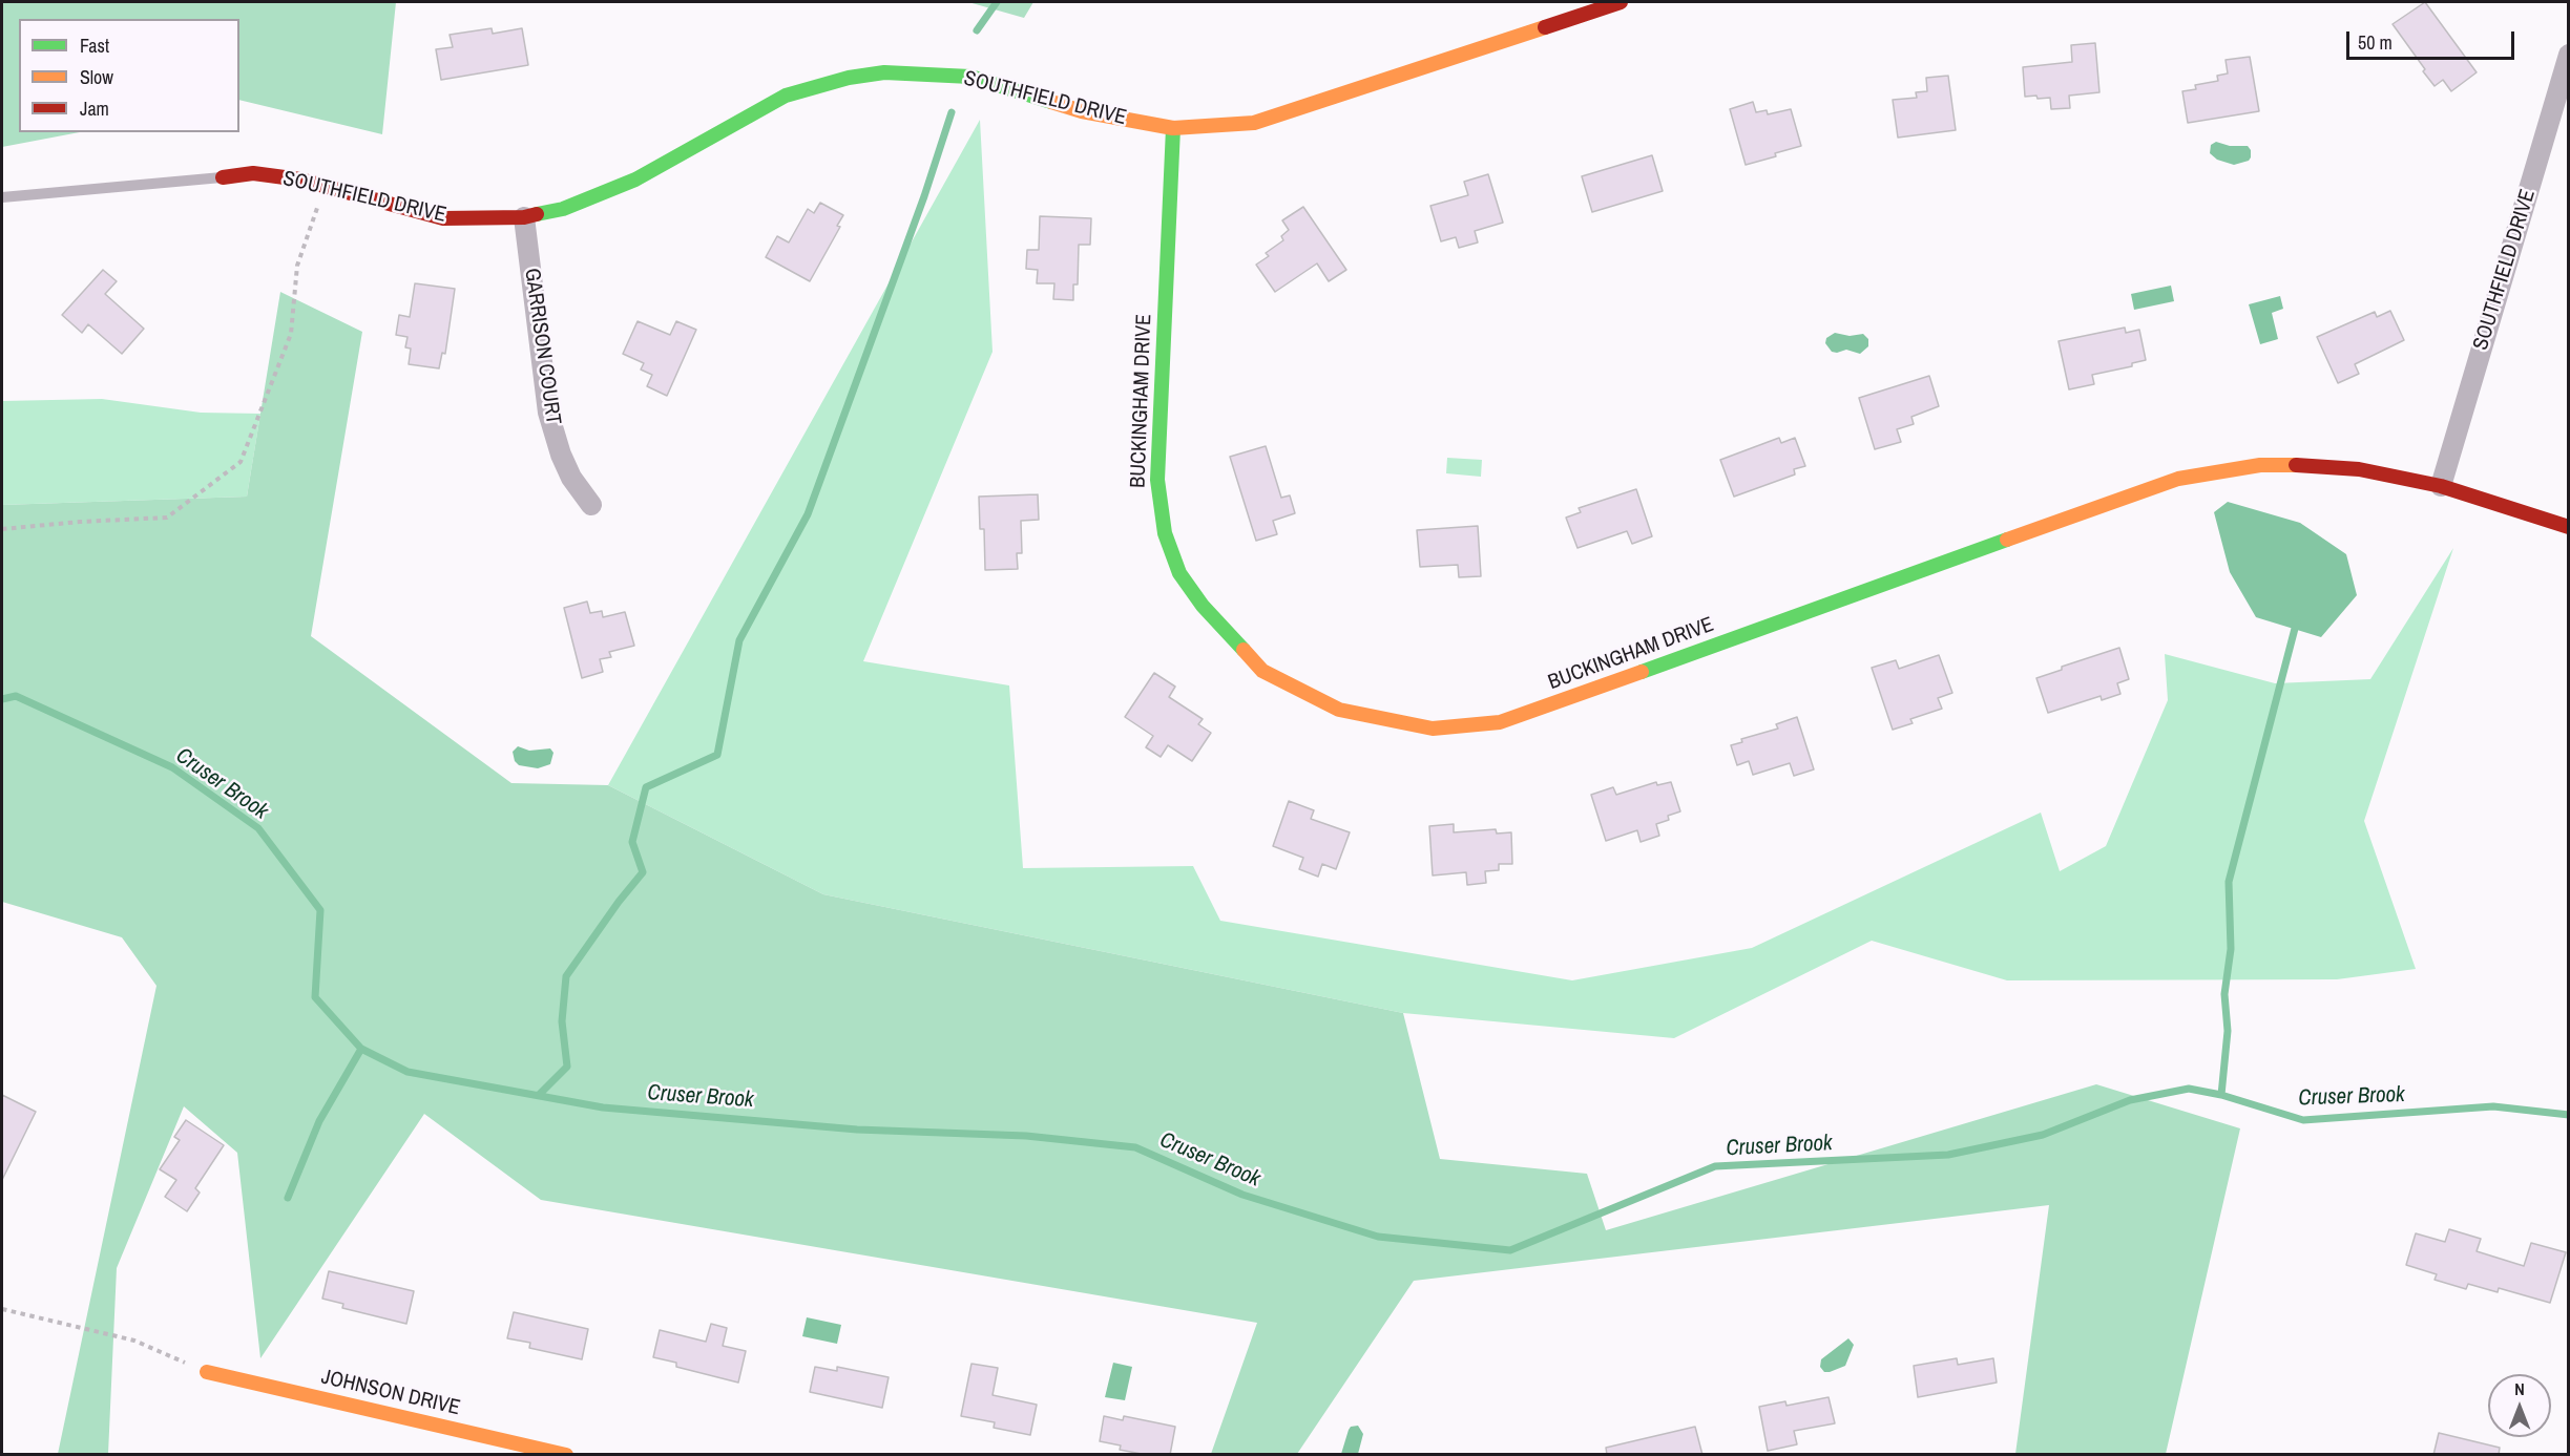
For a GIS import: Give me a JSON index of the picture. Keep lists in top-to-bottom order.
{
  "streets": {
    "street": [
      "SOUTHFIELD DRIVE",
      "GARRISON COURT",
      "BUCKINGHAM DRIVE",
      "JOHNSON DRIVE"
    ]
  },
  "crossings": [
    ["SOUTHFIELD DRIVE", "GARRISON COURT"],
    ["SOUTHFIELD DRIVE", "BUCKINGHAM DRIVE"]
  ],
  "water": ["Cruser Brook"],
  "legend": ["Fast", "Slow", "Jam"],
  "scale_bar": "50 m",
  "north": "top"
}
